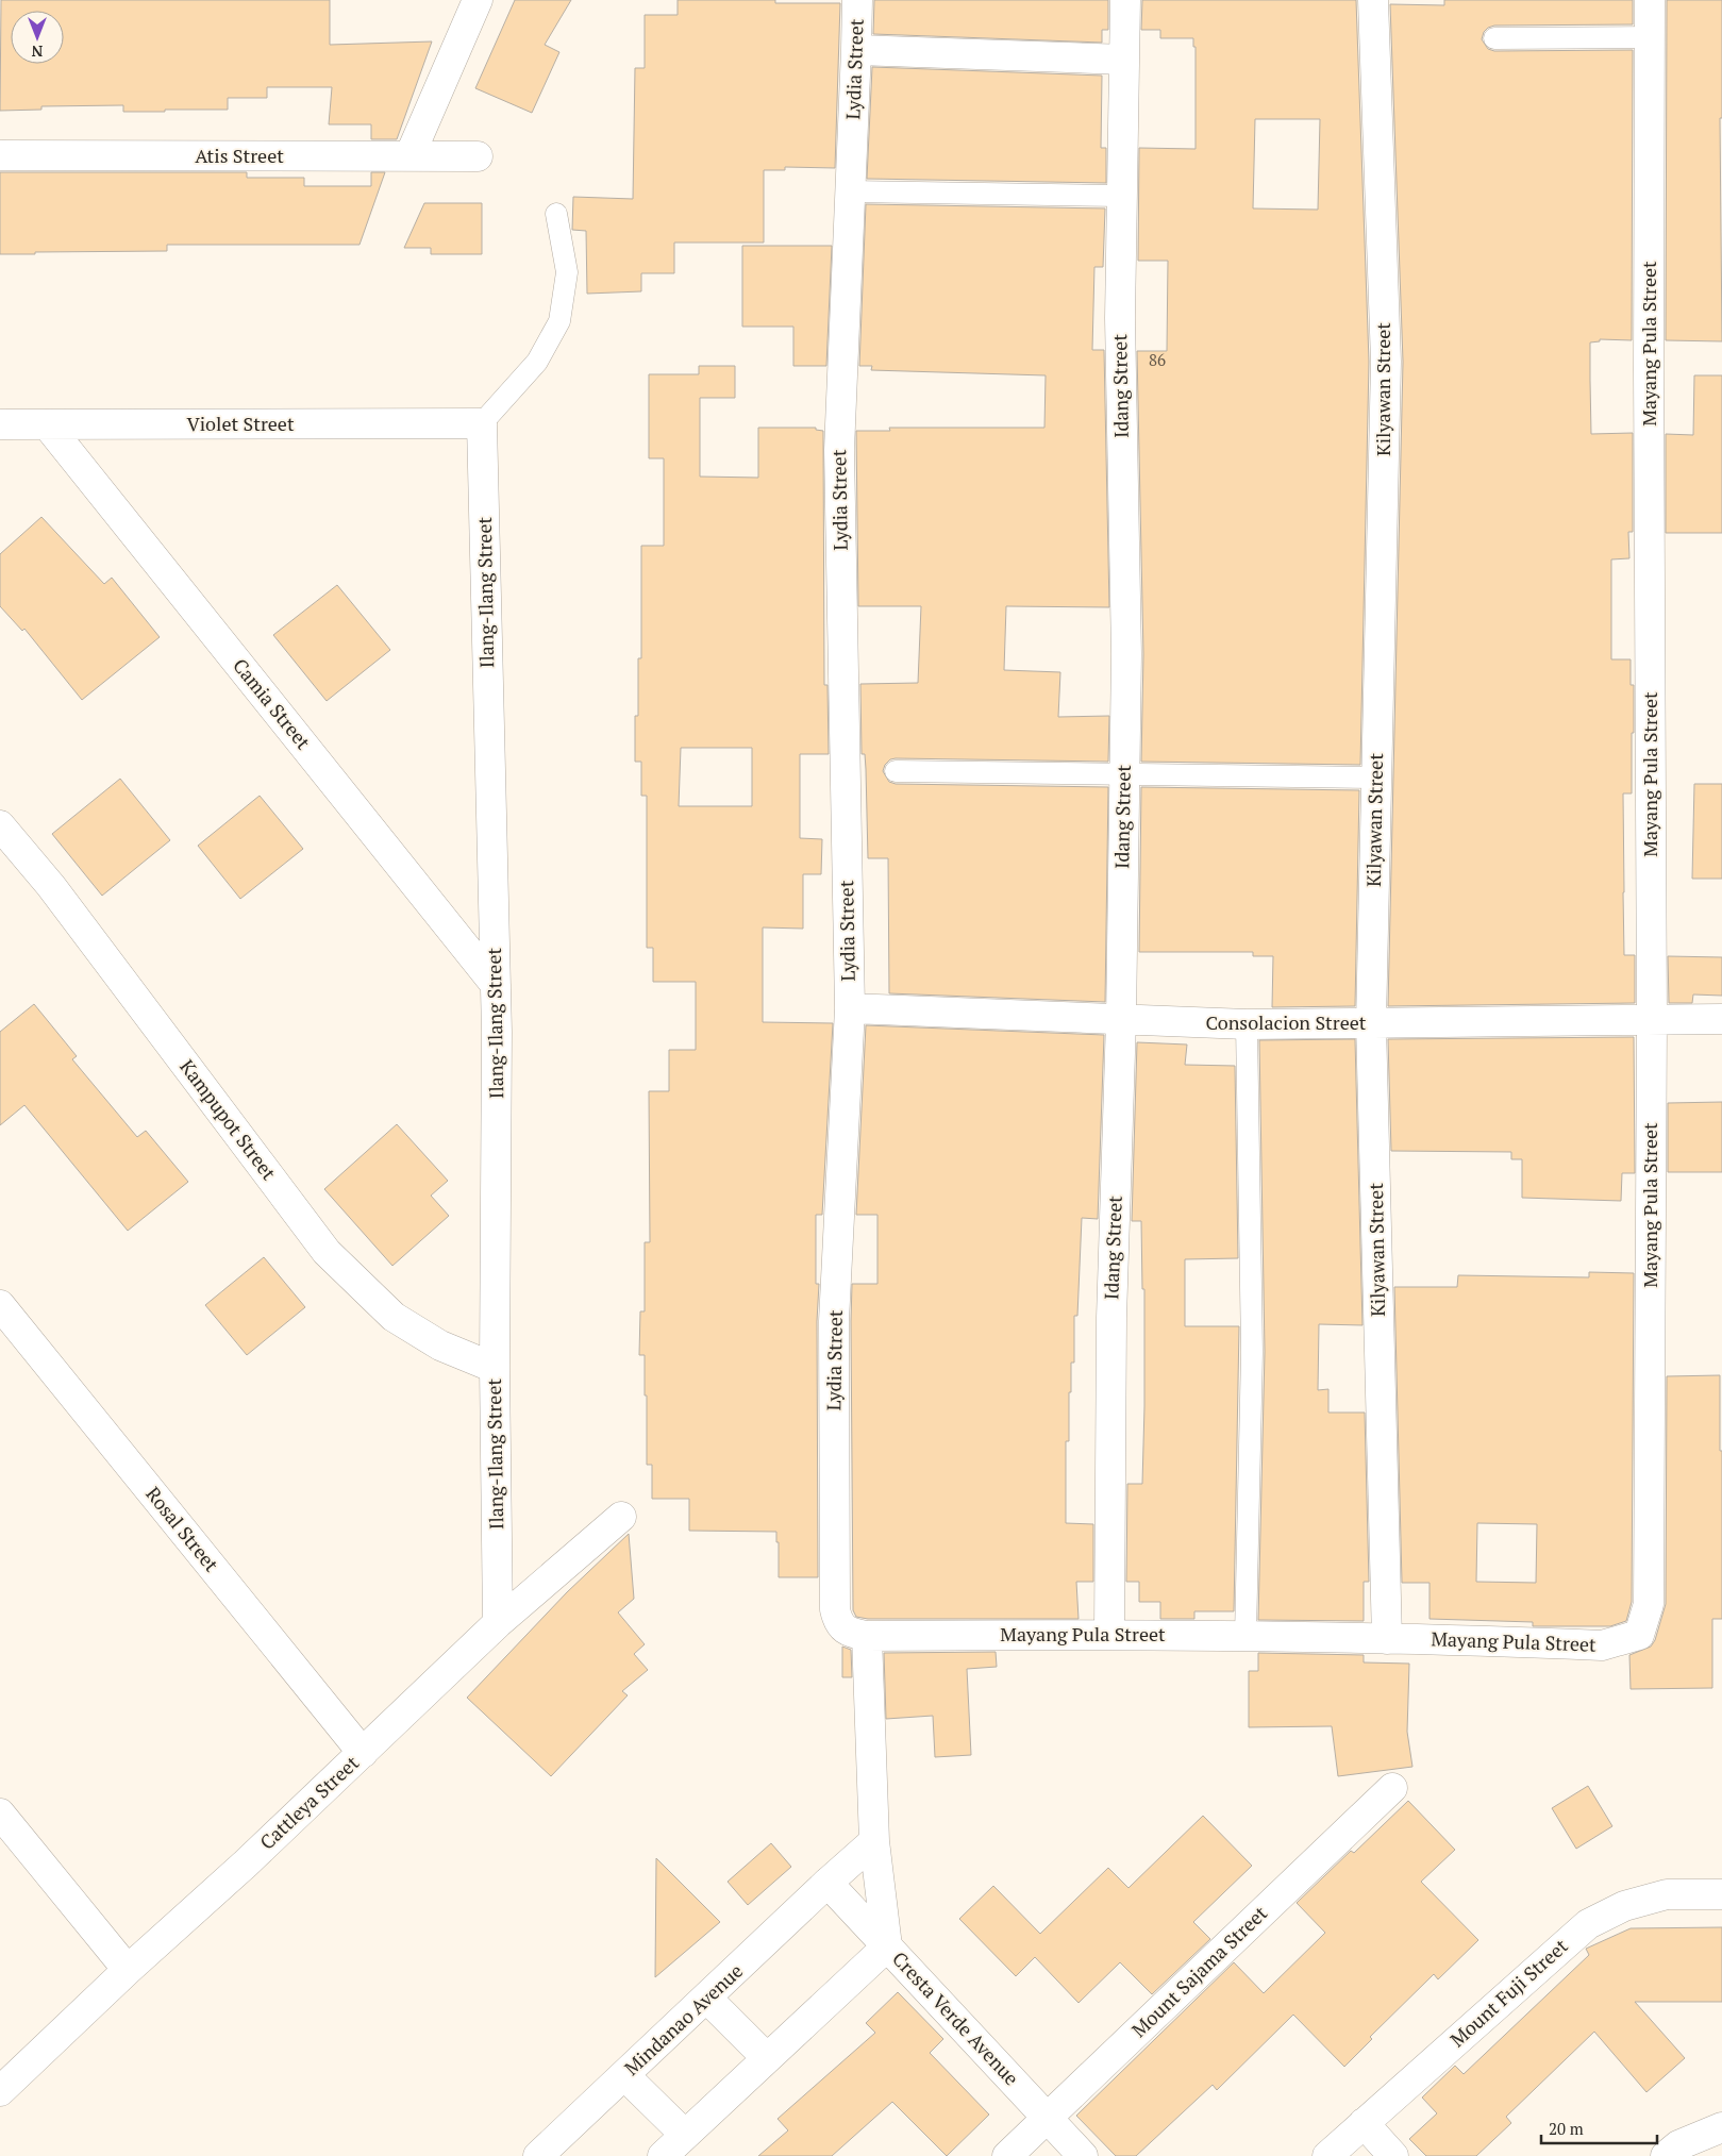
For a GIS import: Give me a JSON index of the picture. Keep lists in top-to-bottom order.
{
  "streets": {
    "street": [
      "Lydia Street",
      "Atis Street",
      "Mayang Pula Street",
      "Idang Street",
      "Kilyawan Street",
      "Violet Street",
      "Ilang-Ilang Street",
      "Camia Street",
      "Consolacion Street",
      "Kampupot Street",
      "Rosal Street",
      "Cattleya Street",
      "Mount Sajama Street",
      "Mount Fuji Street",
      "Cresta Verde Avenue",
      "Mindanao Avenue"
    ]
  },
  "crossings": [
    ["Lydia Street", "Mayang Pula Street"],
    ["Lydia Street", "Consolacion Street"],
    ["Mayang Pula Street", "Idang Street"],
    ["Mayang Pula Street", "Kilyawan Street"],
    ["Mayang Pula Street", "Consolacion Street"],
    ["Idang Street", "Consolacion Street"],
    ["Kilyawan Street", "Consolacion Street"],
    ["Violet Street", "Ilang-Ilang Street"],
    ["Violet Street", "Camia Street"],
    ["Ilang-Ilang Street", "Camia Street"],
    ["Ilang-Ilang Street", "Kampupot Street"],
    ["Ilang-Ilang Street", "Cattleya Street"],
    ["Rosal Street", "Cattleya Street"],
    ["Mount Sajama Street", "Cresta Verde Avenue"],
    ["Cresta Verde Avenue", "Mindanao Avenue"]
  ],
  "house_numbers": ["86"],
  "scale_bar": "20 m",
  "north": "bottom"
}
